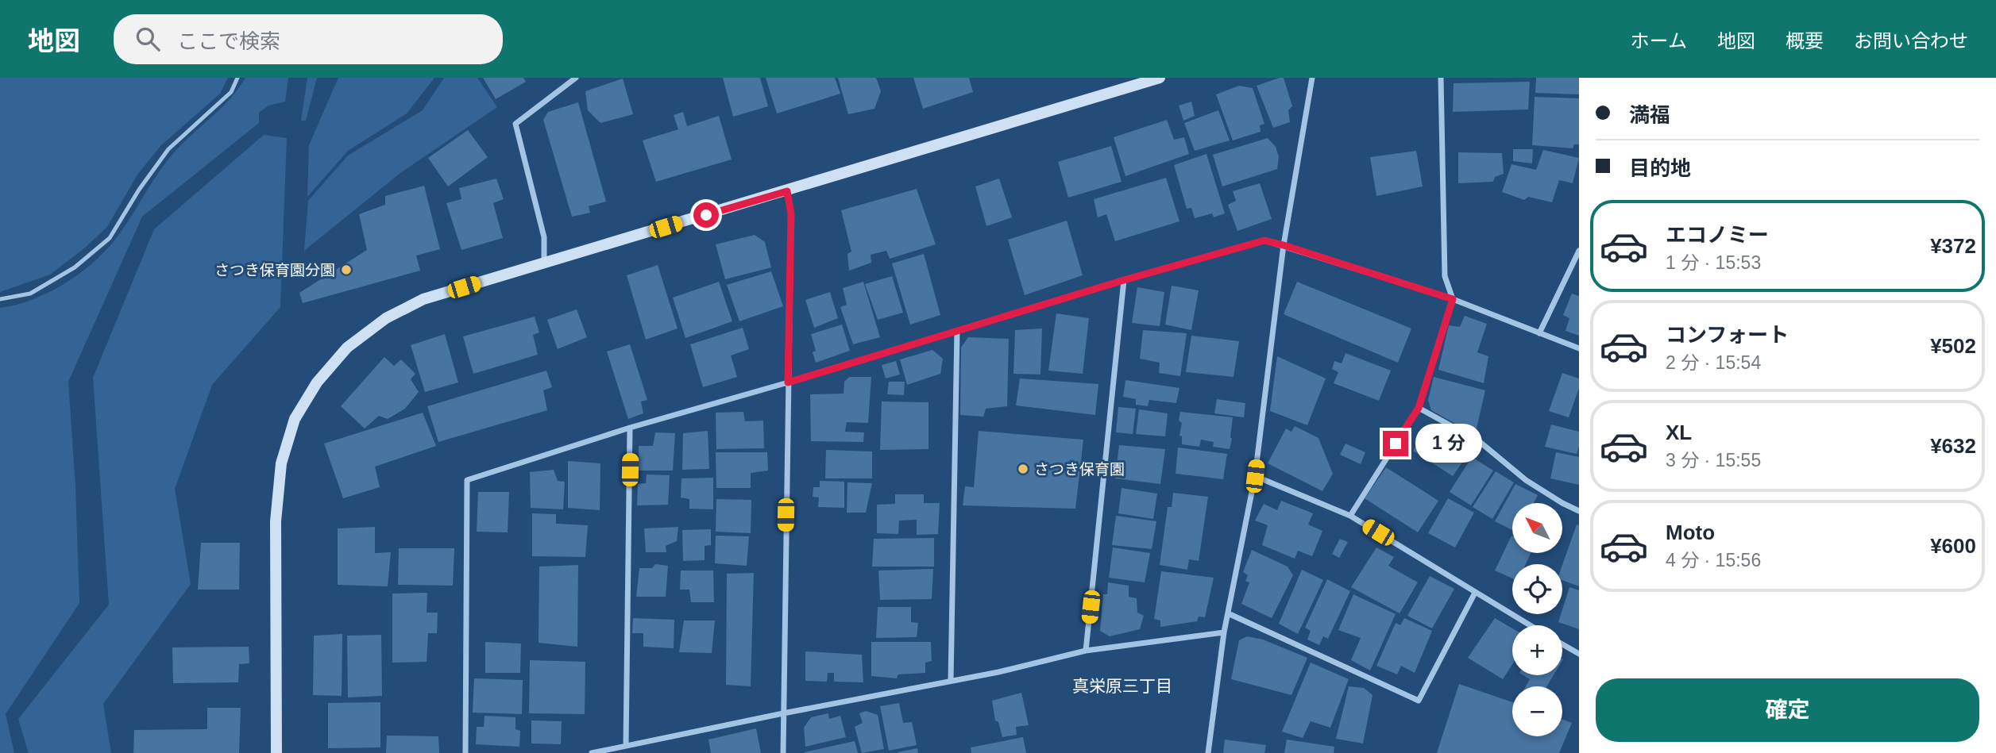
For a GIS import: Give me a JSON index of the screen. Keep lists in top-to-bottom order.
{
  "districts": ["真栄原三丁目"],
  "places": ["さつき保育園分園", "さつき保育園"],
  "north": "top left",
  "page": {
    "header": "地図",
    "search": "ここで検索",
    "nav": [
      "ホーム",
      "地図",
      "概要",
      "お問い合わせ"
    ],
    "banner": ["満福", "目的地"],
    "list": [
      {
        "name": "エコノミー",
        "note": "1 分 · 15:53",
        "value": "¥372"
      },
      {
        "name": "コンフォート",
        "note": "2 分 · 15:54",
        "value": "¥502"
      },
      {
        "name": "XL",
        "note": "3 分 · 15:55",
        "value": "¥632"
      },
      {
        "name": "Moto",
        "note": "4 分 · 15:56",
        "value": "¥600"
      }
    ],
    "bubble": "1 分",
    "map_buttons": ["+", "−"],
    "buttons": "確定"
  }
}
